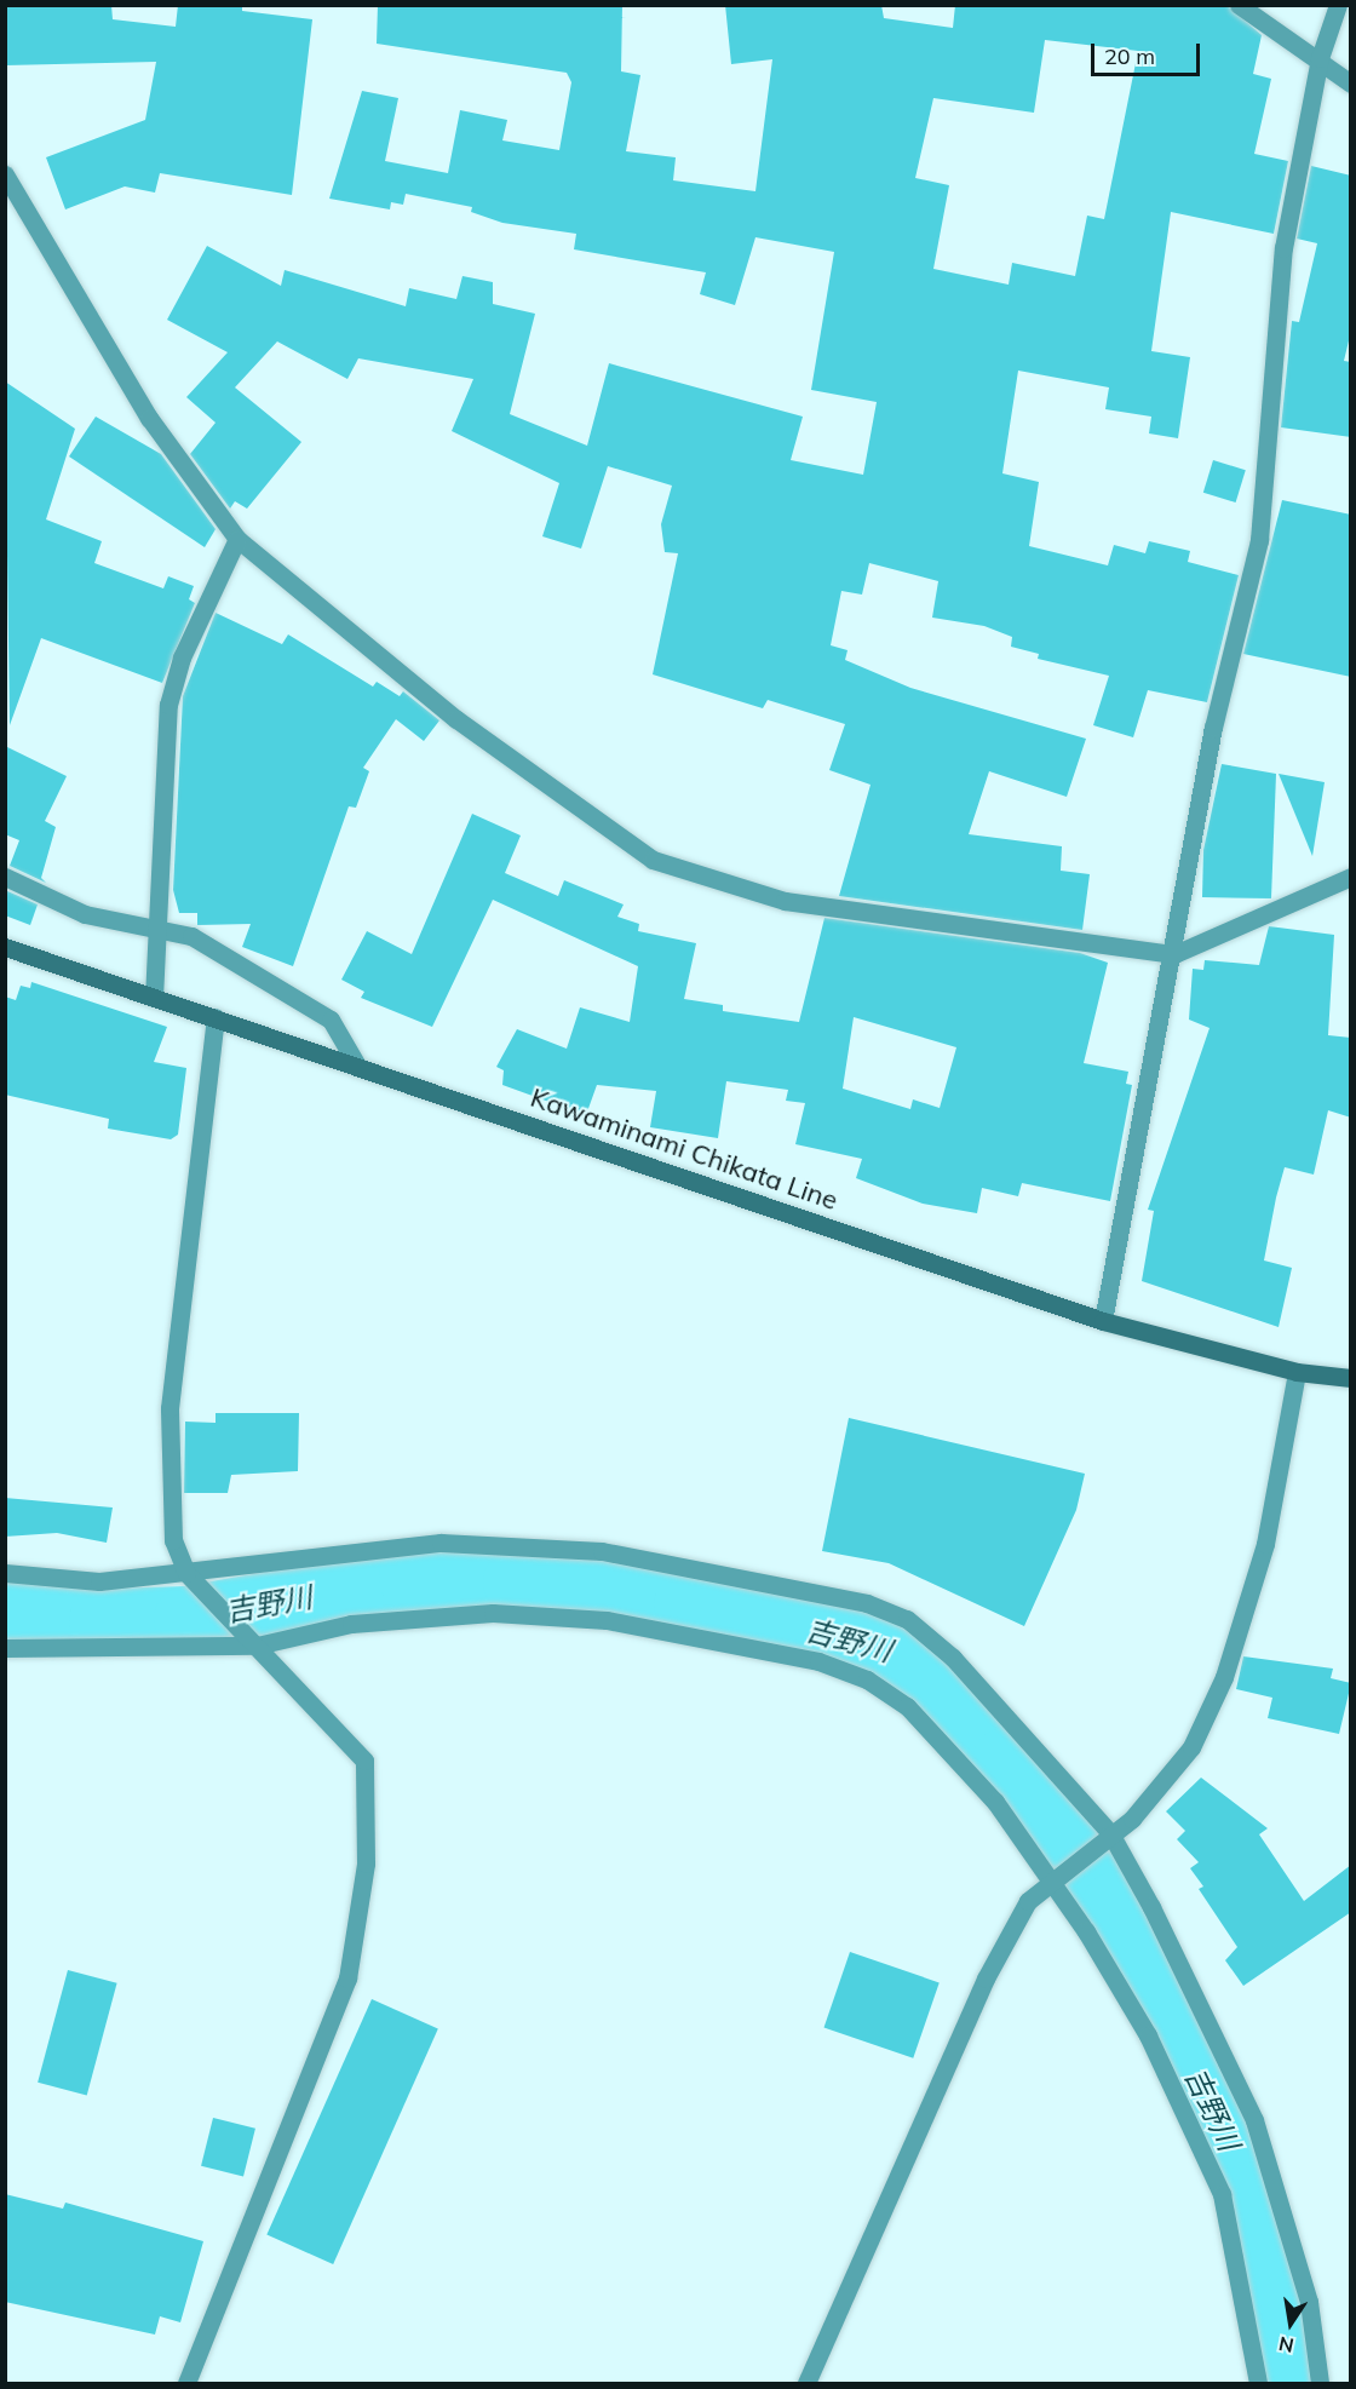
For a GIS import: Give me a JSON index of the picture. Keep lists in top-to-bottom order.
{
  "streets": {
    "main road": ["Kawaminami Chikata Line"]
  },
  "water": ["吉野川"],
  "scale_bar": "20 m",
  "north": "bottom"
}
